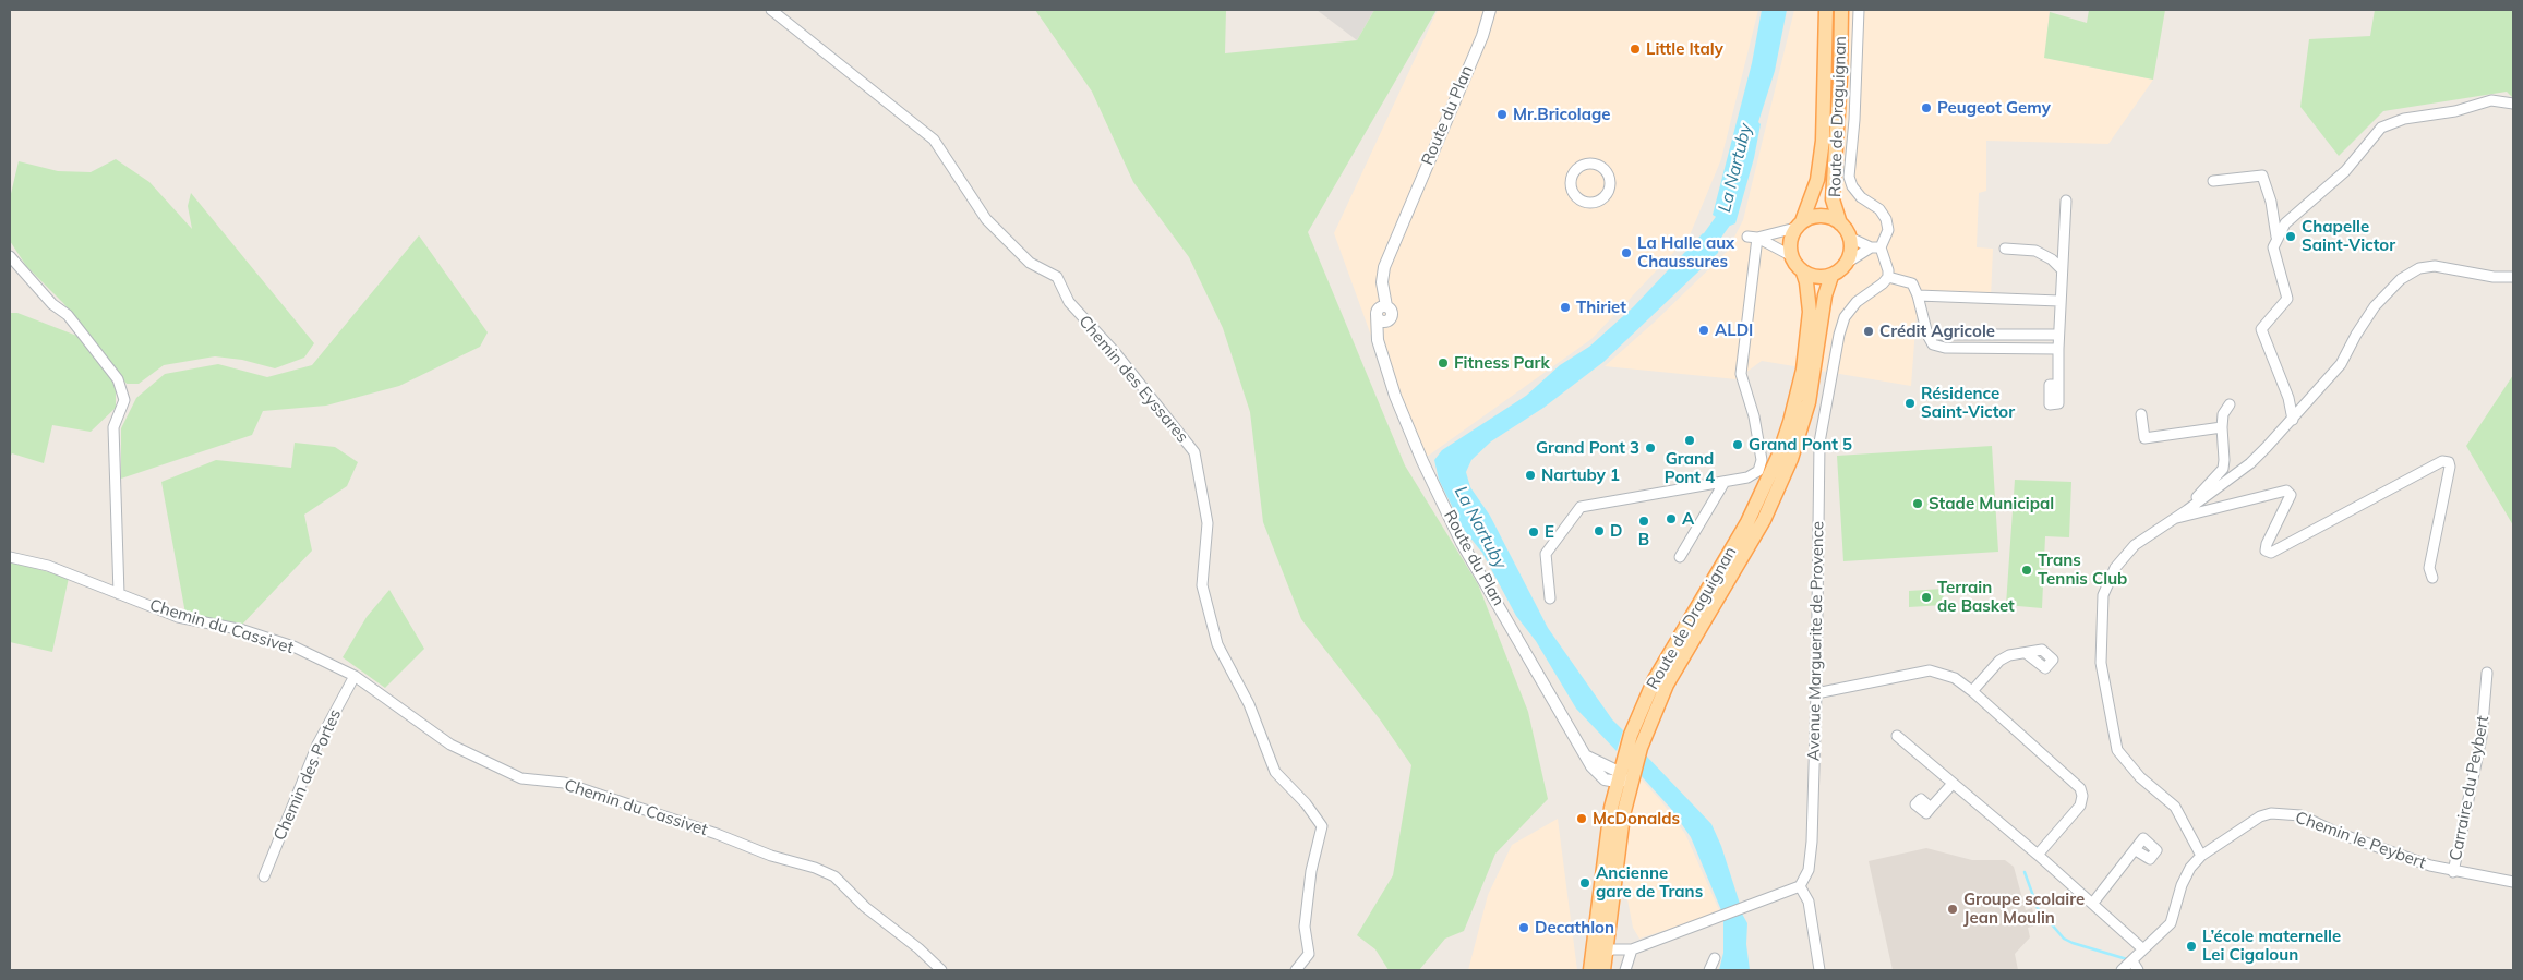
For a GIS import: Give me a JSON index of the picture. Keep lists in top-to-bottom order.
{
  "streets": {
    "main road": ["Route de Draguignan"],
    "street": [
      "Route du Plan",
      "Chemin des Eyssares",
      "Chemin du Cassivet",
      "Avenue Marguerite de Provence",
      "Chemin des Portes",
      "Carraire du Peybert",
      "Chemin le Peybert"
    ]
  },
  "crossings": [
    ["Route du Plan", "Route de Draguignan"],
    ["Chemin du Cassivet", "Chemin des Portes"],
    ["Carraire du Peybert", "Chemin le Peybert"]
  ],
  "water": ["La Nartuby"],
  "places": [
    "Little Italy",
    "Peugeot Gemy",
    "Mr.Bricolage",
    "Chapelle Saint-Victor",
    "La Halle aux Chaussures",
    "Thiriet",
    "ALDI",
    "Crédit Agricole",
    "Fitness Park",
    "Résidence Saint-Victor",
    "Grand Pont 4",
    "Grand Pont 5",
    "Grand Pont 3",
    "Nartuby 1",
    "Stade Municipal",
    "A",
    "B",
    "D",
    "E",
    "Trans Tennis Club",
    "Terrain de Basket",
    "McDonalds",
    "Ancienne gare de Trans",
    "Groupe scolaire Jean Moulin",
    "Decathlon",
    "L’école maternelle Lei Cigaloun"
  ]
}
